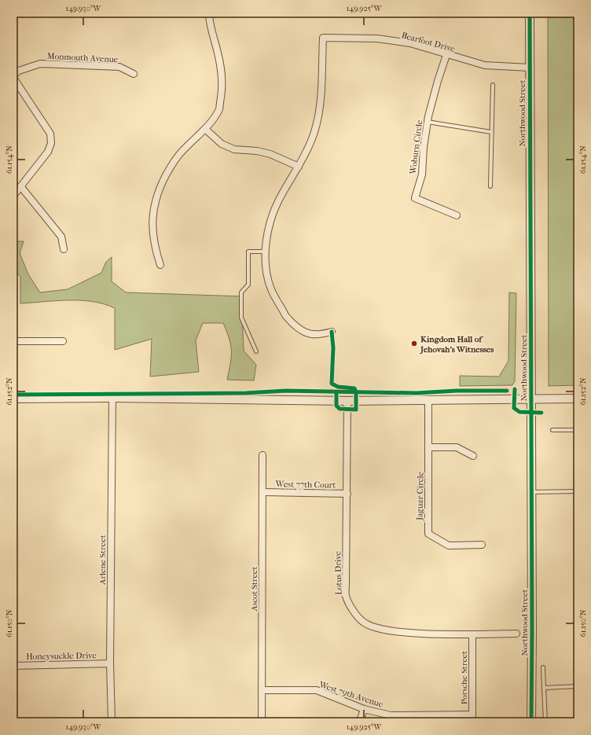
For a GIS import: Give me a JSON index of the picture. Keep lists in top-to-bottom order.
{
  "streets": {
    "street": [
      "Bearfoot Drive",
      "Monmouth Avenue",
      "Northwood Street",
      "Woburn Circle",
      "West 77th Court",
      "Jaguar Circle",
      "Arlene Street",
      "Lotus Drive",
      "Ascot Street",
      "Honeysuckle Drive",
      "Porsche Street",
      "West 79th Avenue"
    ]
  },
  "crossings": [
    ["Bearfoot Drive", "Northwood Street"],
    ["Bearfoot Drive", "Woburn Circle"],
    ["West 77th Court", "Lotus Drive"],
    ["West 77th Court", "Ascot Street"],
    ["Arlene Street", "Honeysuckle Drive"],
    ["Lotus Drive", "Porsche Street"],
    ["Ascot Street", "West 79th Avenue"],
    ["Porsche Street", "West 79th Avenue"]
  ],
  "places": ["Kingdom Hall of Jehovah’s Witnesses"],
  "coordinates": [
    "149.930°W",
    "149.925°W",
    "61.154°N",
    "61.152°N",
    "61.150°N"
  ]
}
